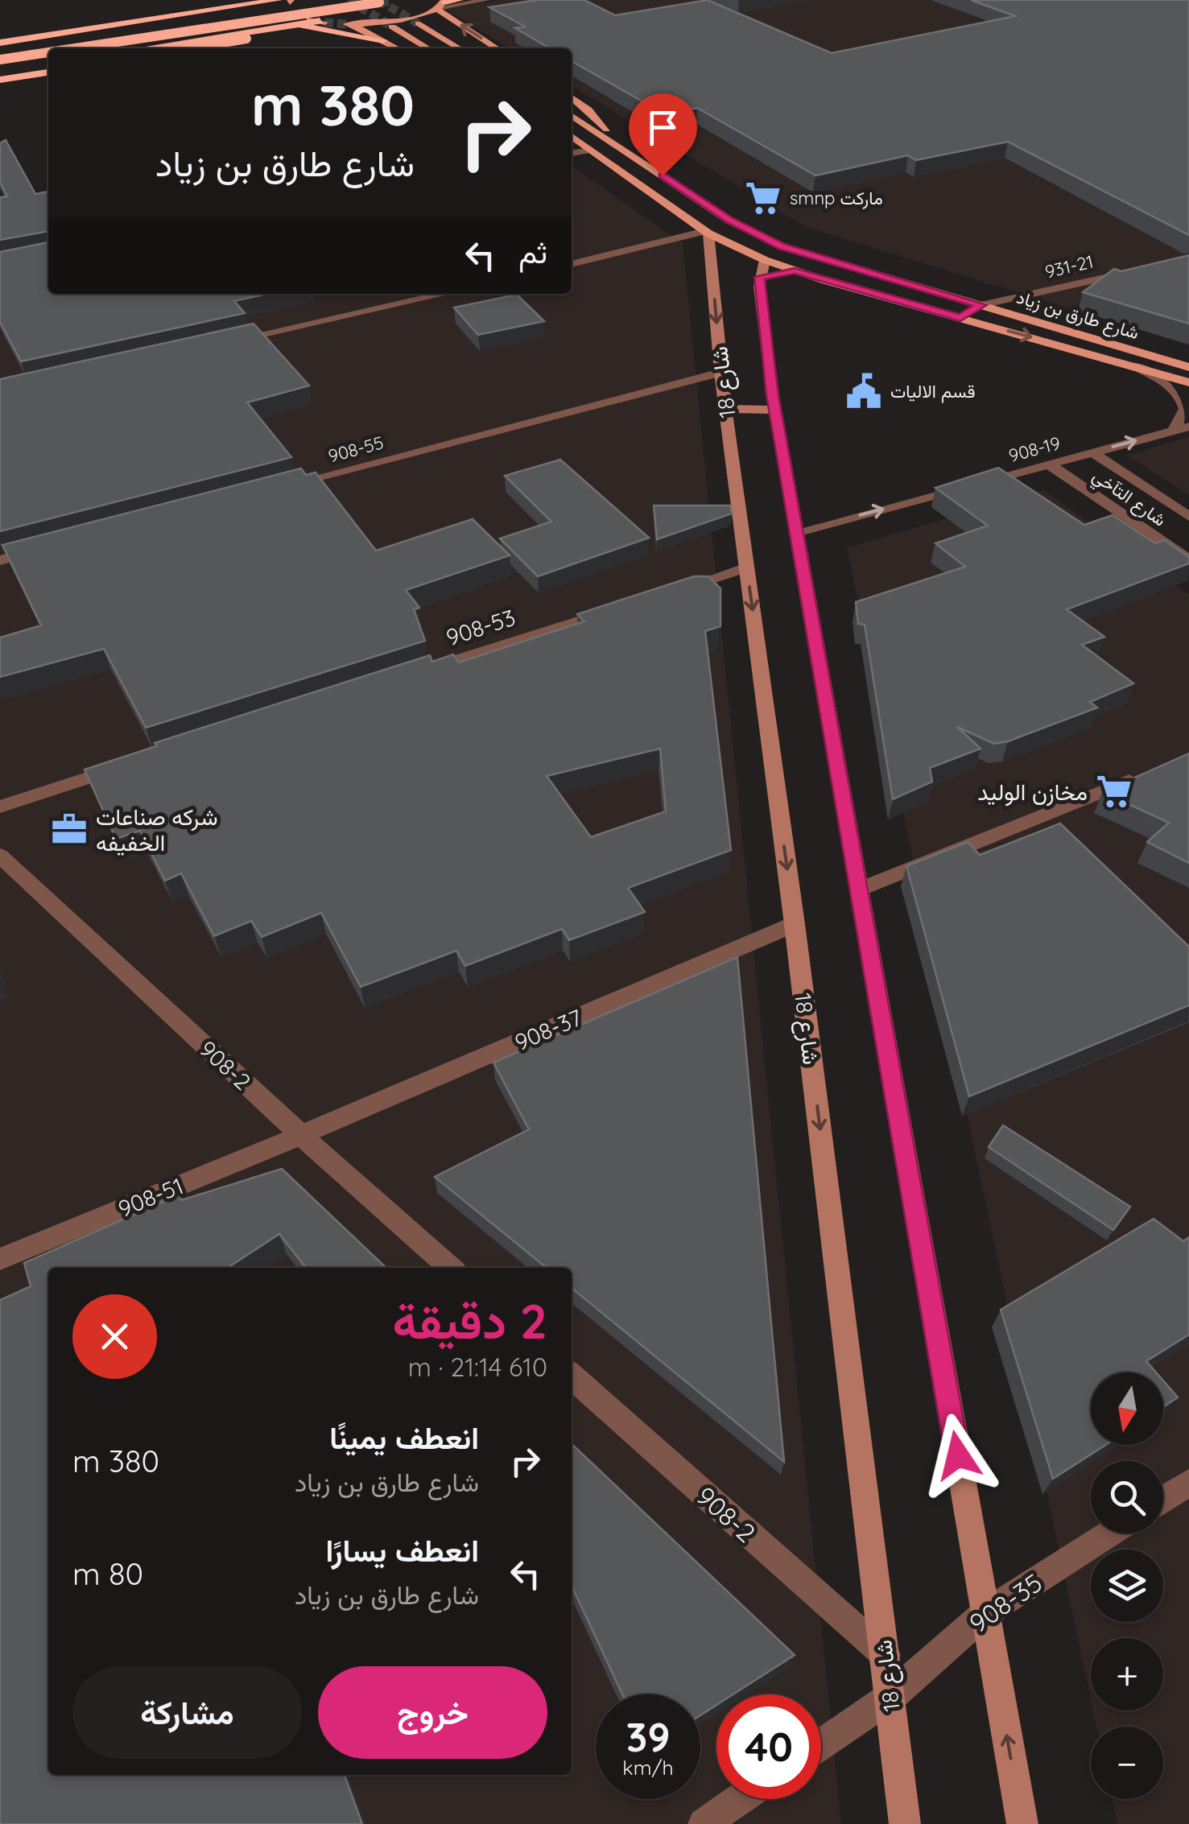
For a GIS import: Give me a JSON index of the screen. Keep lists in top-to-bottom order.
{
  "streets": {
    "main road": ["شارع طارق بن زياد"],
    "street": [
      "931-21",
      "شارع 18",
      "908-55",
      "908-19",
      "شارع التآخي",
      "908-53",
      "908-37",
      "908-2",
      "908-51",
      "908-35"
    ]
  },
  "crossings": [
    ["931-21", "شارع طارق بن زياد"],
    ["شارع طارق بن زياد", "شارع 18"],
    ["شارع 18", "908-55"],
    ["شارع 18", "908-37"],
    ["شارع 18", "908-2"],
    ["شارع 18", "908-35"],
    ["908-19", "شارع التآخي"],
    ["908-37", "908-2"],
    ["908-37", "908-51"],
    ["908-2", "908-51"]
  ],
  "one_way": ["908-19"],
  "places": {
    "supermarket": ["smnp ماركت", "مخازن الوليد"],
    "public building": ["قسم الاليات"],
    "office": ["شركه صناعات الخفيفه"]
  },
  "north": "bottom",
  "page": {
    "turn": ["380 m", "شارع طارق بن زياد"],
    "then": "ثم",
    "heading": ["2 دقيقة", "610 m · 21:14"],
    "map_buttons": ["+", "−"],
    "list": [
      {
        "name": "انعطف يمينًا",
        "note": "شارع طارق بن زياد",
        "value": "380 m"
      },
      {
        "name": "انعطف يسارًا",
        "note": "شارع طارق بن زياد",
        "value": "80 m"
      }
    ],
    "buttons": ["خروج", "مشاركة"],
    "speed": "39 km/h",
    "limit": "40"
  }
}
